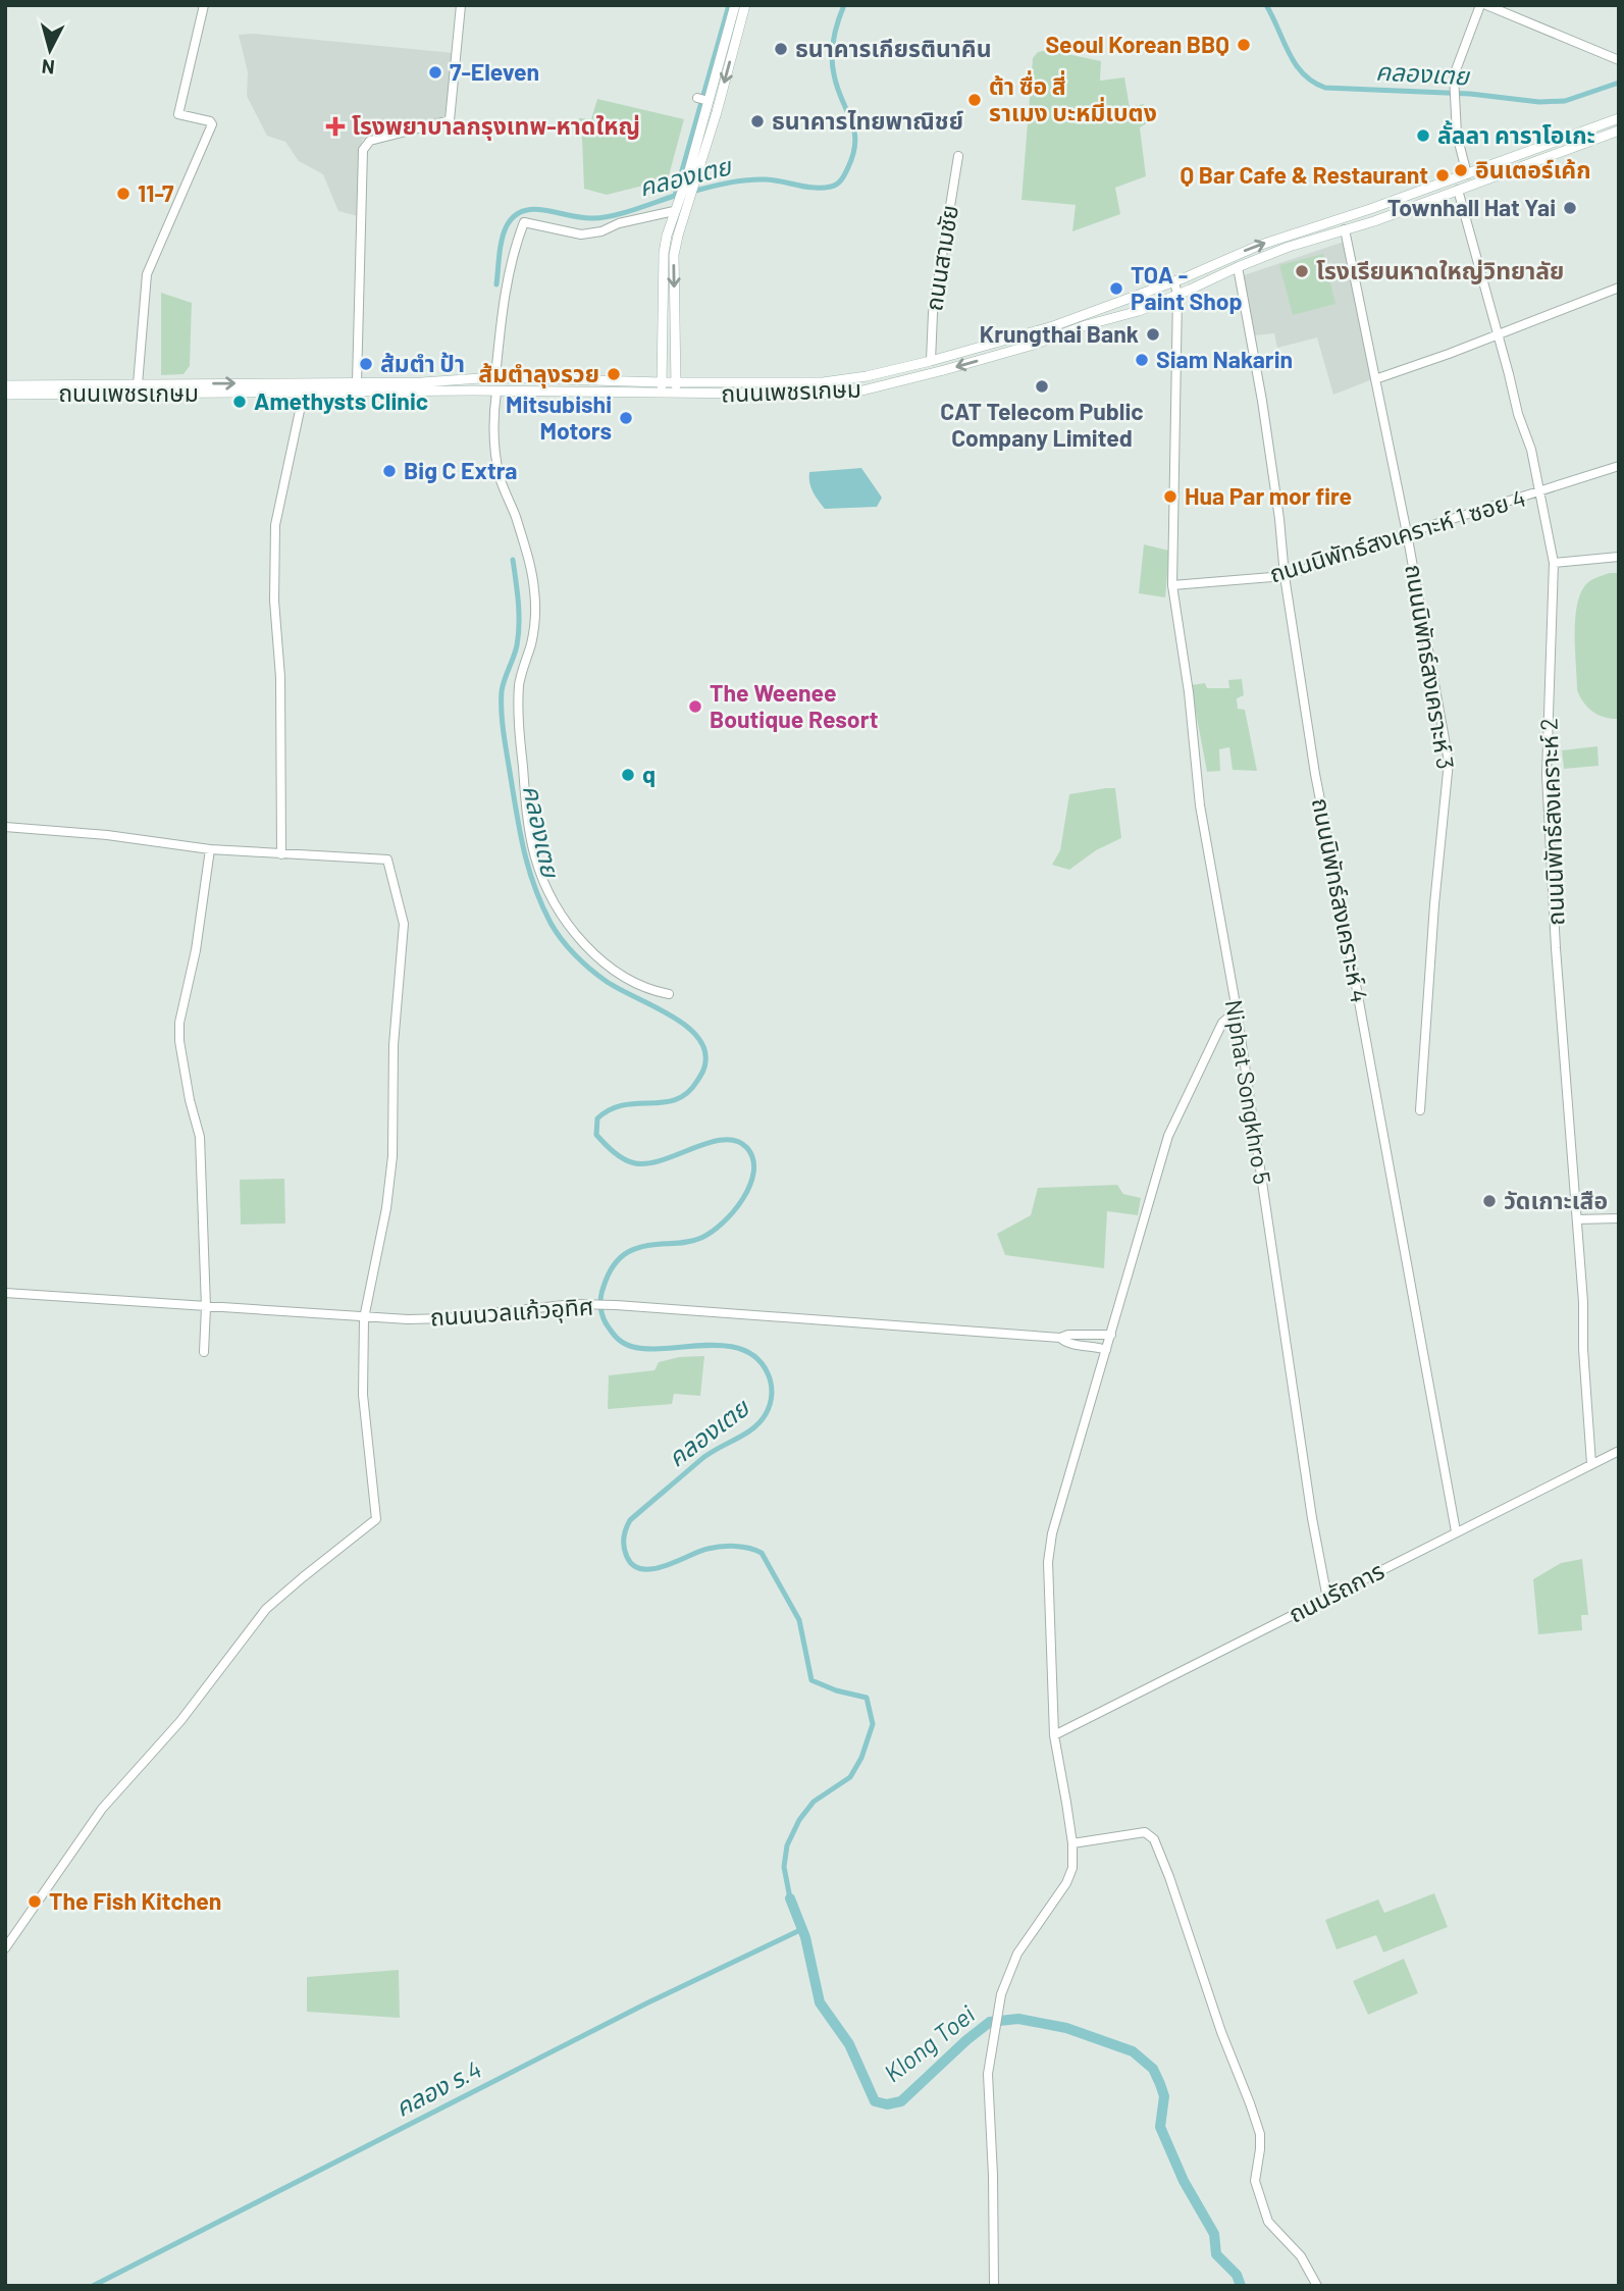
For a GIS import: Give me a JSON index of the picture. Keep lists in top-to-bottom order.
{
  "streets": {
    "main road": ["ถนนเพชรเกษม"],
    "street": [
      "ถนนสามชัย",
      "ถนนนิพัทธ์สงเคราะห์ 1 ซอย 4",
      "ถนนนิพัทธ์สงเคราะห์ 3",
      "ถนนนิพัทธ์สงเคราะห์ 2",
      "ถนนนิพัทธ์สงเคราะห์ 4",
      "Niphat Songkhro 5",
      "ถนนนวลแก้วอุทิศ",
      "ถนนรัถการ"
    ]
  },
  "crossings": [
    ["ถนนสามชัย", "ถนนเพชรเกษม"],
    ["ถนนเพชรเกษม", "ถนนนิพัทธ์สงเคราะห์ 3"],
    ["ถนนเพชรเกษม", "ถนนนิพัทธ์สงเคราะห์ 2"],
    ["ถนนเพชรเกษม", "ถนนนิพัทธ์สงเคราะห์ 4"],
    ["ถนนเพชรเกษม", "Niphat Songkhro 5"],
    ["ถนนนิพัทธ์สงเคราะห์ 1 ซอย 4", "ถนนนิพัทธ์สงเคราะห์ 3"],
    ["ถนนนิพัทธ์สงเคราะห์ 1 ซอย 4", "ถนนนิพัทธ์สงเคราะห์ 2"],
    ["ถนนนิพัทธ์สงเคราะห์ 1 ซอย 4", "ถนนนิพัทธ์สงเคราะห์ 4"],
    ["ถนนนิพัทธ์สงเคราะห์ 1 ซอย 4", "Niphat Songkhro 5"],
    ["ถนนนิพัทธ์สงเคราะห์ 2", "ถนนรัถการ"],
    ["ถนนนิพัทธ์สงเคราะห์ 4", "ถนนรัถการ"],
    ["Niphat Songkhro 5", "ถนนรัถการ"]
  ],
  "water": ["คลองเตย", "Klong Toei", "คลอง ร.4"],
  "places": {
    "other": [
      "Seoul Korean BBQ",
      "ธนาคารเกียรตินาคิน",
      "7-Eleven",
      "ต้า ซื่อ สี่ ราเมง บะหมี่เบตง",
      "ธนาคารไทยพาณิชย์",
      "ลั้ลลา คาราโอเกะ",
      "อินเตอร์เค้ก",
      "Q Bar Cafe & Restaurant",
      "11-7",
      "Townhall Hat Yai",
      "โรงเรียนหาดใหญ่วิทยาลัย",
      "TOA - Paint Shop",
      "Krungthai Bank",
      "Siam Nakarin",
      "ส้มตำ ป้า",
      "ส้มตำลุงรวย",
      "CAT Telecom Public Company Limited",
      "Amethysts Clinic",
      "Mitsubishi Motors",
      "Big C Extra",
      "Hua Par mor fire",
      "The Weenee Boutique Resort",
      "q",
      "วัดเกาะเสือ",
      "The Fish Kitchen"
    ],
    "health": ["โรงพยาบาลกรุงเทพ-หาดใหญ่"]
  },
  "north": "bottom"
}
